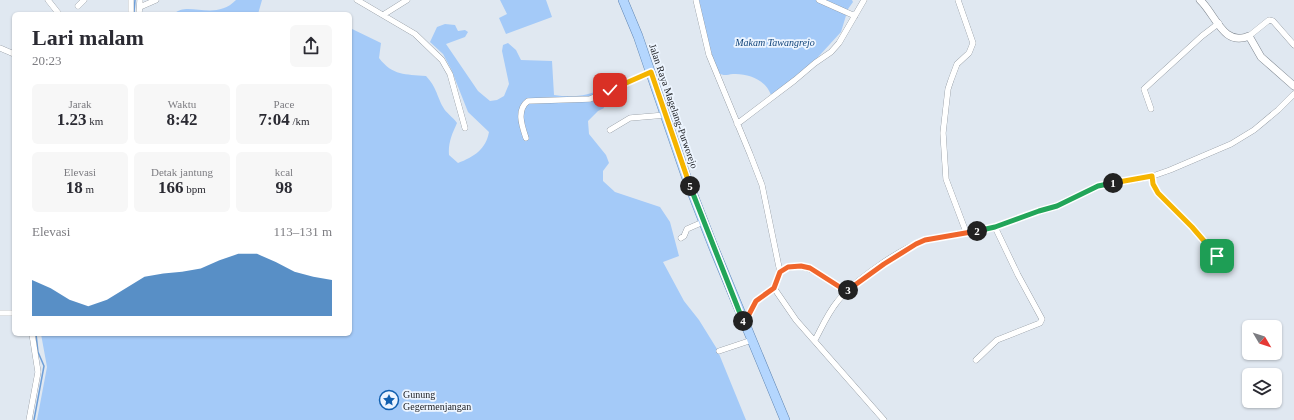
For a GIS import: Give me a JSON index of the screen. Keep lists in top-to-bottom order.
{
  "streets": {
    "main road": ["Jalan Raya Magelang-Purworejo"]
  },
  "parks": ["Makam Tawangrejo"],
  "places": {
    "place": ["Gunung Gegermenjangan"]
  },
  "north": "bottom right",
  "page": {
    "heading": ["Lari malam", "20:23"],
    "stats": [
      ["Jarak", "1.23 km"],
      ["Waktu", "8:42"],
      ["Pace", "7:04 /km"],
      ["Elevasi", "18 m"],
      ["Detak jantung", "166 bpm"],
      ["kcal", "98"]
    ],
    "pins": [
      "1",
      "5",
      "2",
      "3",
      "4"
    ],
    "chart": ["Elevasi", "113–131 m"]
  }
}
